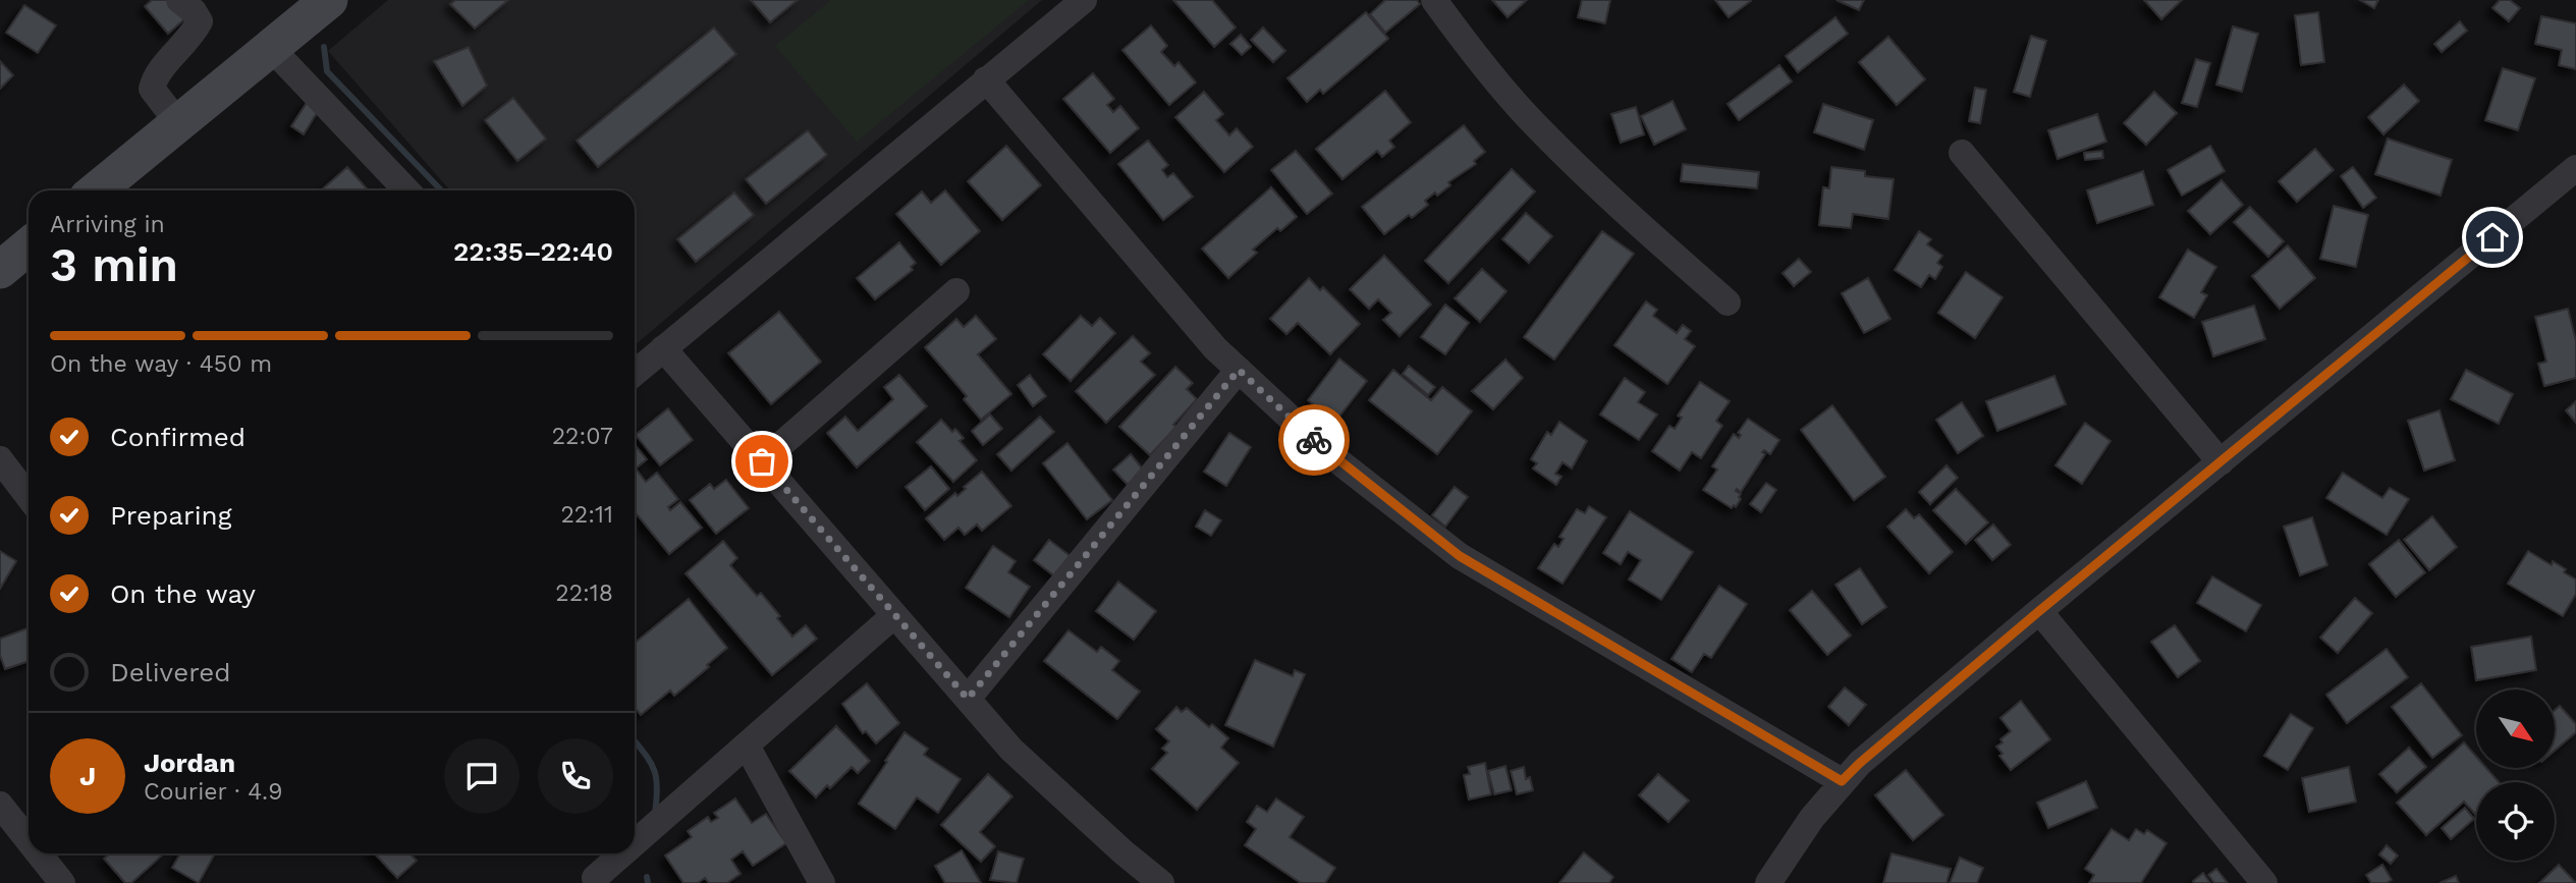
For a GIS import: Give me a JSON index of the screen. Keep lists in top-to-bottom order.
{
  "north": "bottom right",
  "page": {
    "heading": ["3 min", "Arriving in", "22:35–22:40"],
    "panel": ["Jordan", "Courier · 4.9"],
    "bar": "On the way · 450 m",
    "list": [
      ["Confirmed", "22:07"],
      ["Preparing", "22:11"],
      ["On the way", "22:18"],
      "Delivered"
    ],
    "round": "J"
  }
}
